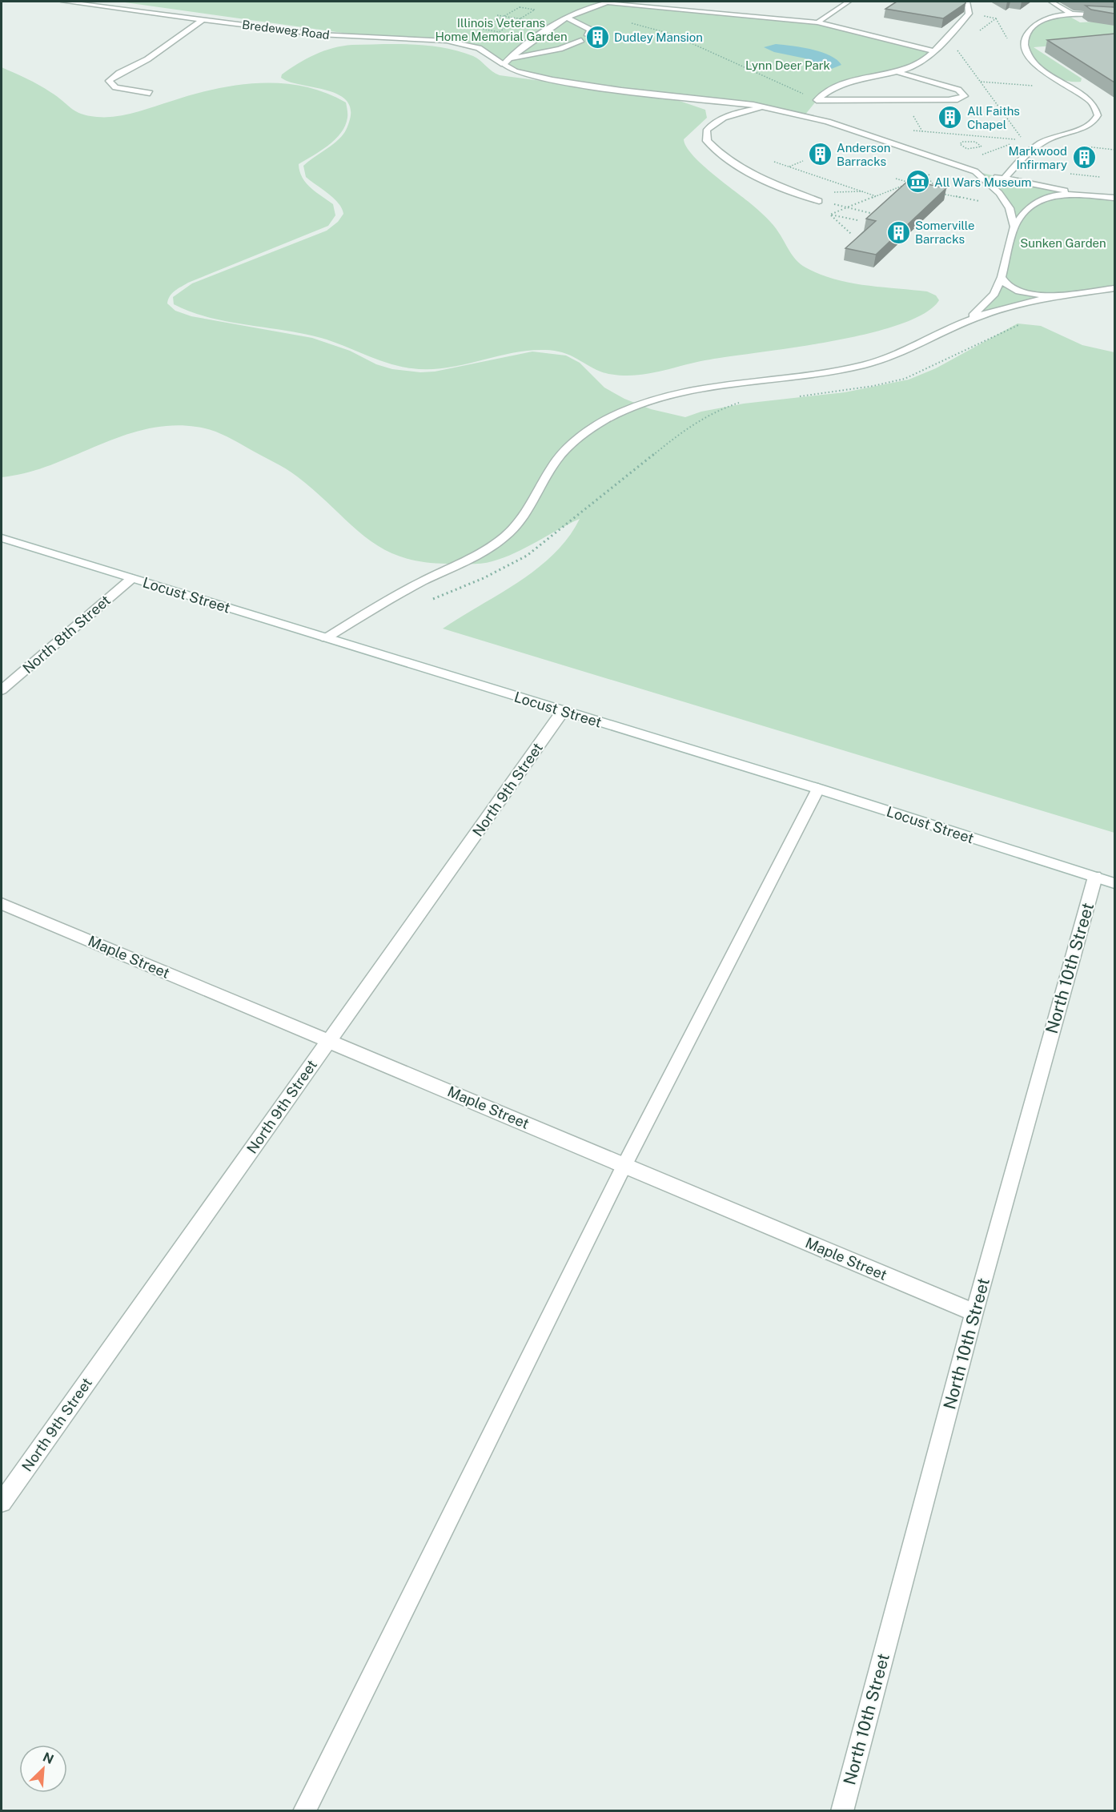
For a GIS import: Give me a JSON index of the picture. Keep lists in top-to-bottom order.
{
  "streets": {
    "street": [
      "Bredeweg Road",
      "Locust Street",
      "North 8th Street",
      "North 9th Street",
      "Maple Street",
      "North 10th Street"
    ]
  },
  "crossings": [
    ["Locust Street", "North 8th Street"],
    ["Locust Street", "North 9th Street"],
    ["Locust Street", "North 10th Street"],
    ["North 9th Street", "Maple Street"],
    ["Maple Street", "North 10th Street"]
  ],
  "parks": ["Illinois Veterans Home Memorial Garden", "Lynn Deer Park", "Sunken Garden"],
  "places": {
    "building": [
      "Dudley Mansion",
      "All Faiths Chapel",
      "Anderson Barracks",
      "Markwood Infirmary",
      "Somerville Barracks"
    ],
    "museum": ["All Wars Museum"]
  },
  "north": "top right"
}
